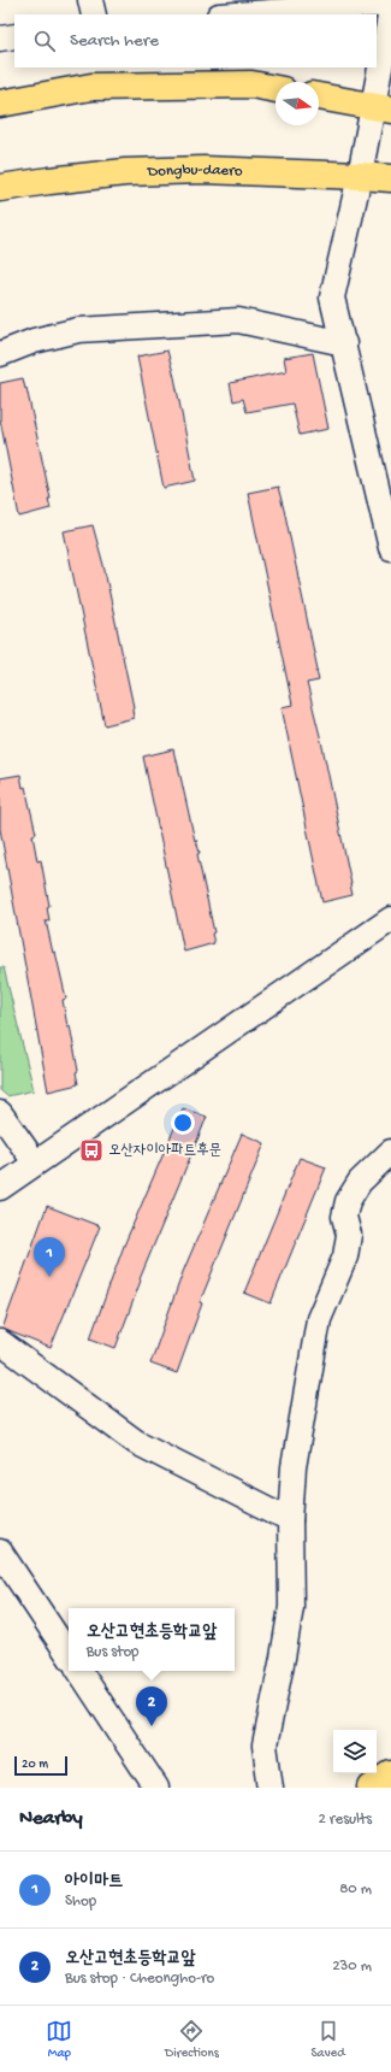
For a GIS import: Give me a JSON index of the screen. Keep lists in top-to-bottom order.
{
  "streets": {
    "main road": ["Dongbu-daero"]
  },
  "places": {
    "bus stop": ["오산자이아파트후문"]
  },
  "scale_bar": "20 m",
  "north": "right",
  "page": {
    "search": "Search here",
    "pins": ["1", "2"],
    "popup": ["오산고현초등학교앞", "Bus stop"],
    "scale": "20 m",
    "heading": ["Nearby", "2 results"],
    "list": [
      {
        "mark": "1",
        "name": "아이마트",
        "note": "Shop",
        "value": "80 m"
      },
      {
        "mark": "2",
        "name": "오산고현초등학교앞",
        "note": "Bus stop · Cheongho-ro",
        "value": "230 m"
      }
    ],
    "nav": ["Map", "Directions", "Saved"]
  }
}
